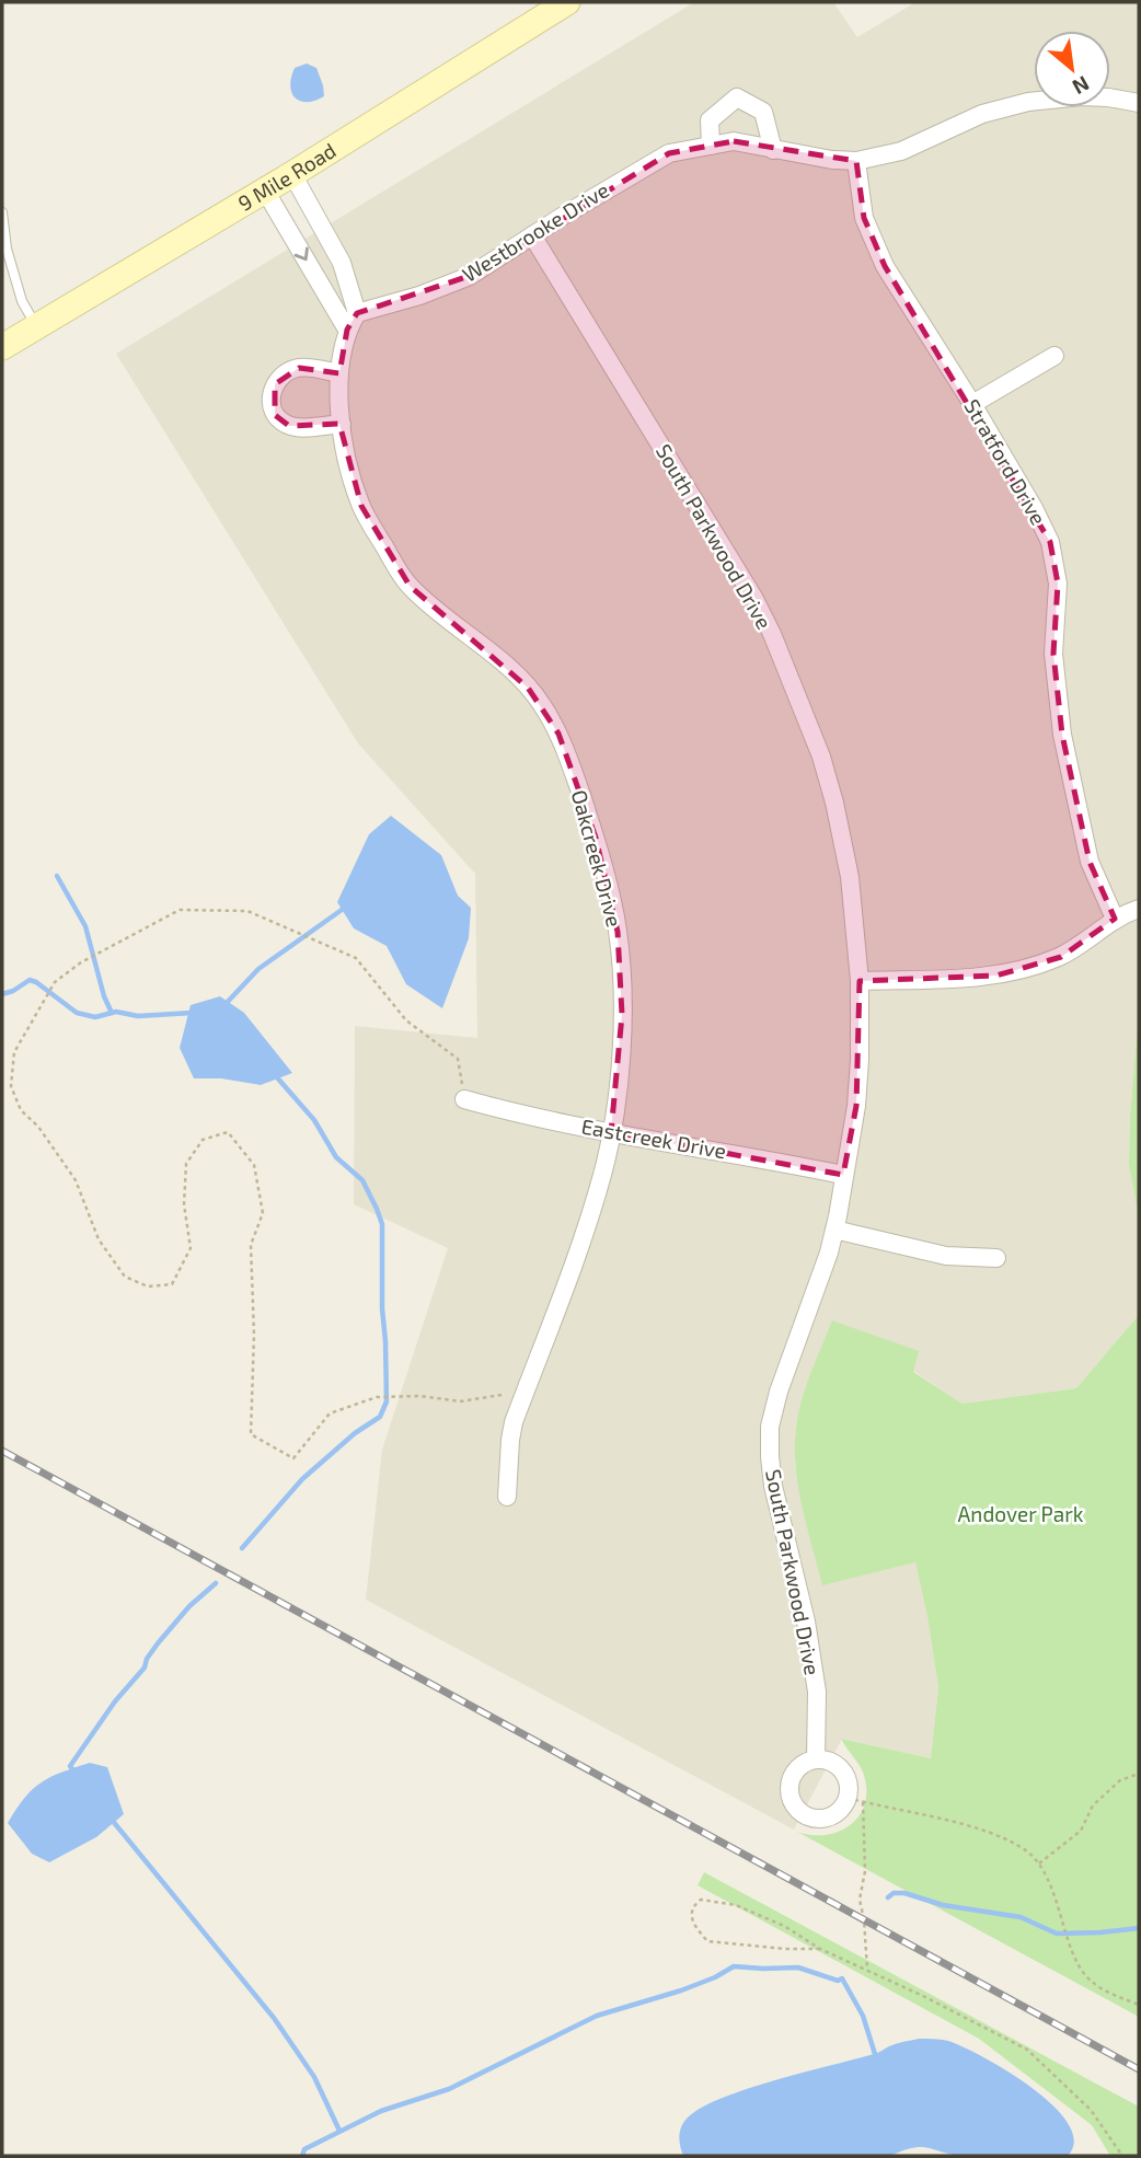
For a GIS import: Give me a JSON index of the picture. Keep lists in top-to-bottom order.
{
  "streets": {
    "street": [
      "9 Mile Road",
      "Westbrooke Drive",
      "Stratford Drive",
      "South Parkwood Drive",
      "Oakcreek Drive",
      "Eastcreek Drive"
    ]
  },
  "crossings": [
    ["Westbrooke Drive", "Stratford Drive"],
    ["Westbrooke Drive", "South Parkwood Drive"],
    ["Westbrooke Drive", "Oakcreek Drive"],
    ["South Parkwood Drive", "Eastcreek Drive"],
    ["Oakcreek Drive", "Eastcreek Drive"]
  ],
  "parks": ["Andover Park"],
  "north": "bottom right"
}
